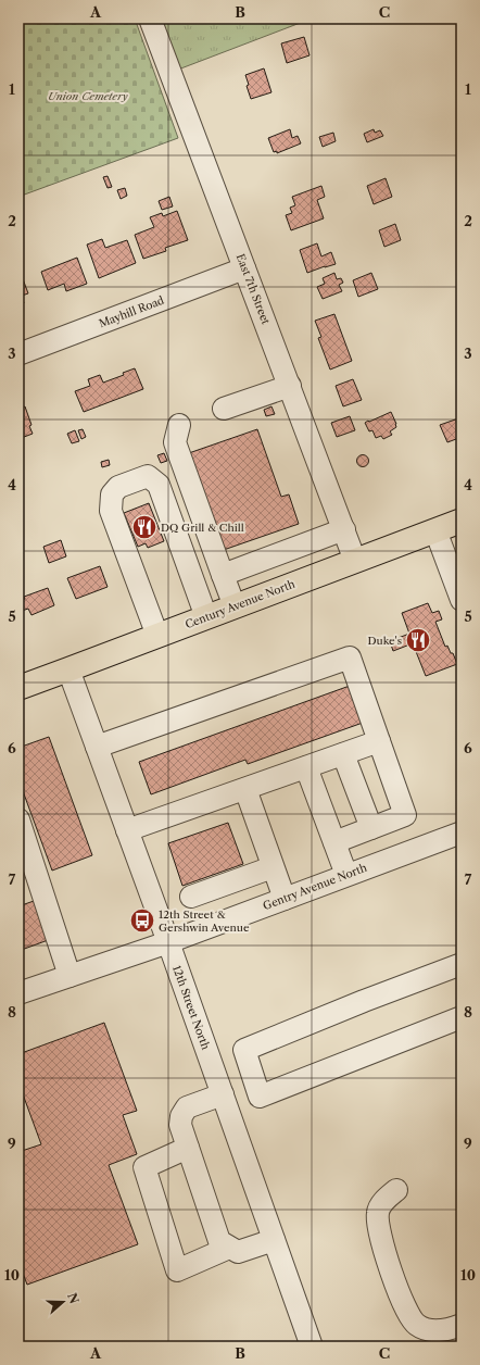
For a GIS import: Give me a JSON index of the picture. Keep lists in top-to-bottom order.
{
  "streets": {
    "main road": ["Century Avenue North"],
    "street": [
      "East 7th Street",
      "Mayhill Road",
      "Gentry Avenue North",
      "12th Street North"
    ]
  },
  "crossings": [
    ["East 7th Street", "Mayhill Road"],
    ["East 7th Street", "Century Avenue North"],
    ["Century Avenue North", "12th Street North"],
    ["Gentry Avenue North", "12th Street North"]
  ],
  "parks": ["Union Cemetery"],
  "places": {
    "restaurant": ["DQ Grill & Chill", "Duke's"],
    "bus stop": ["12th Street & Gershwin Avenue"]
  },
  "north": "right",
  "grid": {
    "columns": ["A", "B", "C"],
    "rows": [
      "1",
      "2",
      "3",
      "4",
      "5",
      "6",
      "7",
      "8",
      "9",
      "10"
    ]
  }
}
